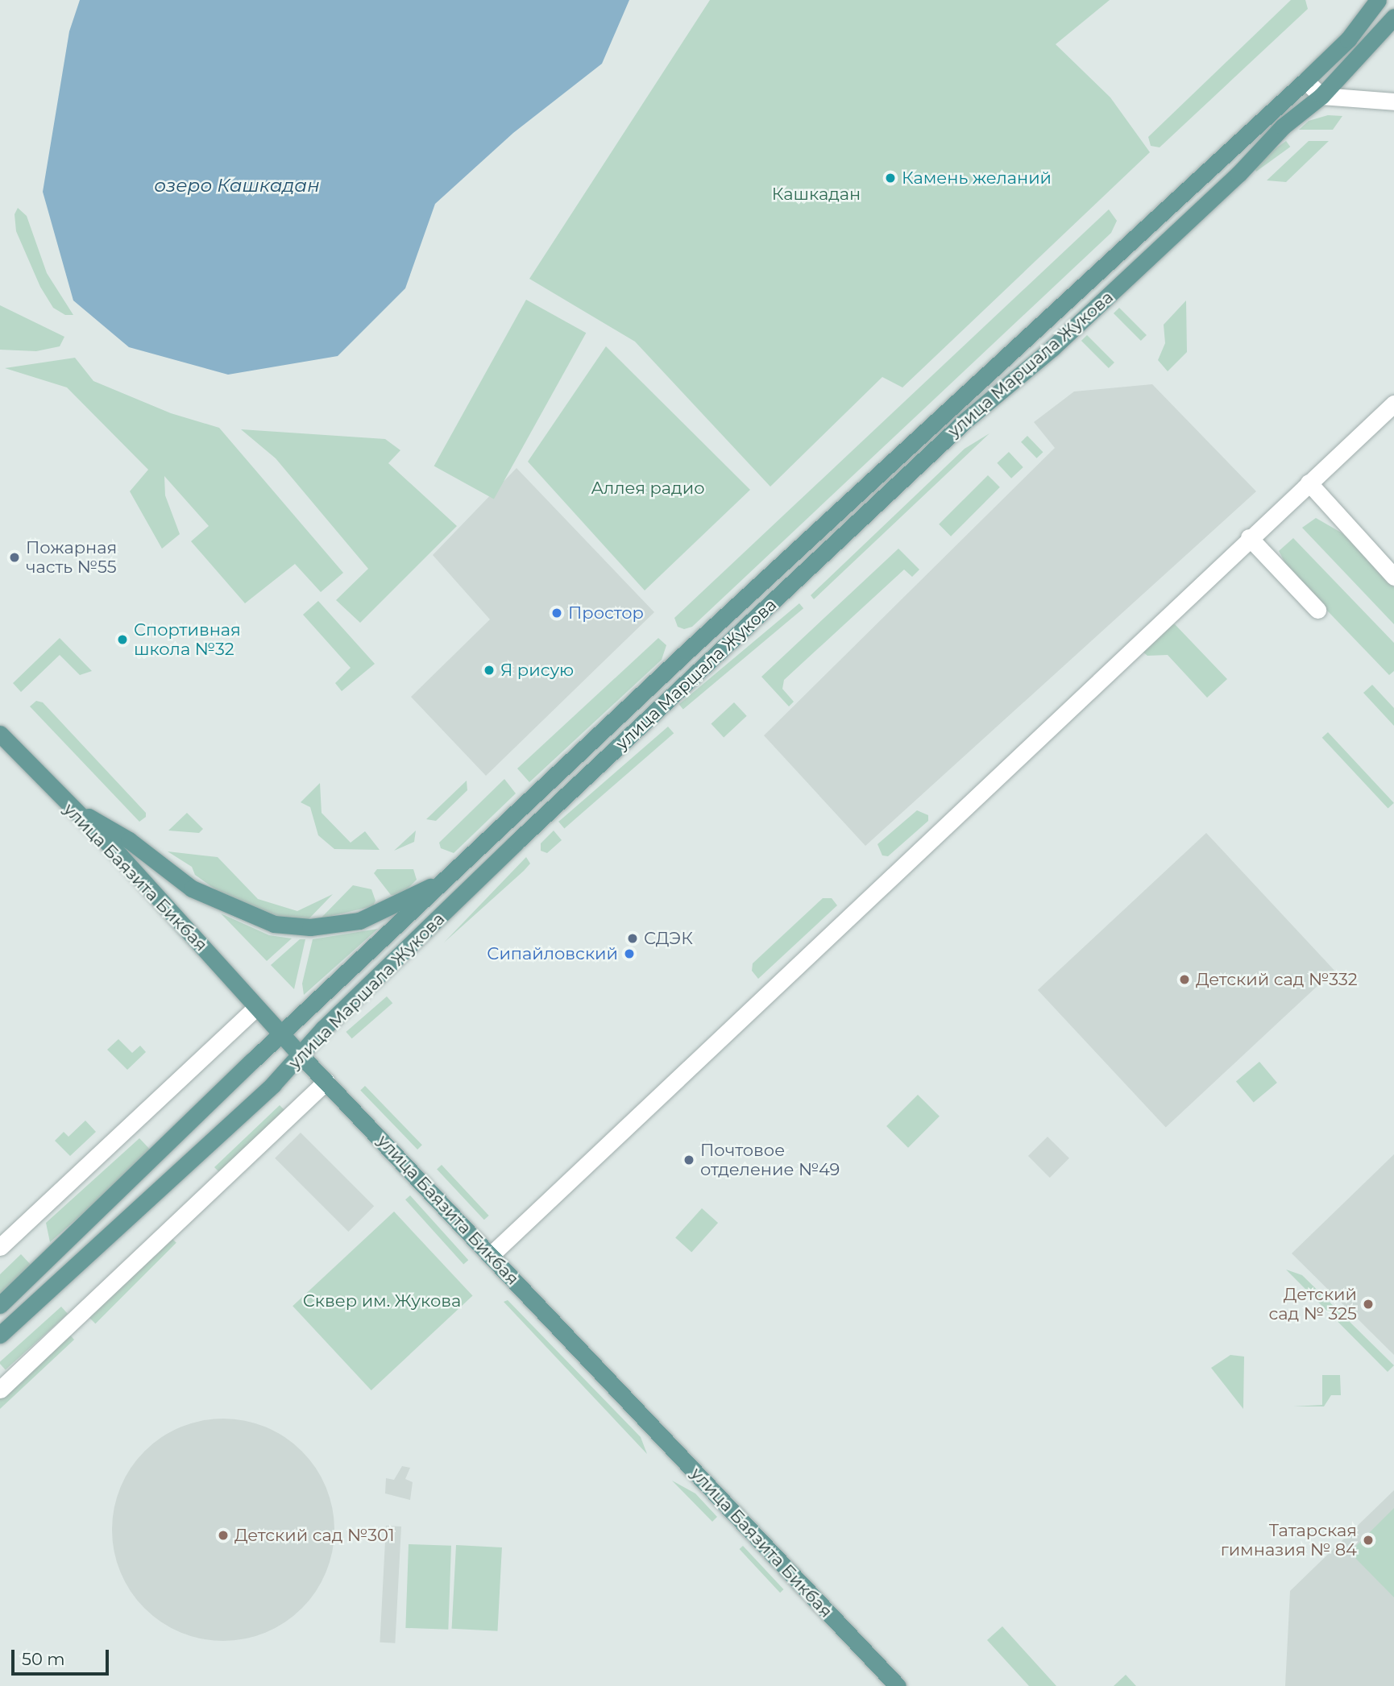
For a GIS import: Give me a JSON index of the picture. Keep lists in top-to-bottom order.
{
  "streets": {
    "main road": ["улица Маршала Жукова", "улица Баязита Бикбая"]
  },
  "crossings": [
    ["улица Маршала Жукова", "улица Баязита Бикбая"]
  ],
  "water": ["озеро Кашкадан"],
  "parks": ["Кашкадан", "Аллея радио", "Сквер им. Жукова"],
  "places": [
    "Камень желаний",
    "Пожарная часть №55",
    "Простор",
    "Спортивная школа №32",
    "Я рисую",
    "СДЭК",
    "Сипайловский",
    "Детский сад №332",
    "Почтовое отделение №49",
    "Детский сад № 325",
    "Детский сад №301",
    "Татарская гимназия № 84"
  ],
  "scale_bar": "50 m"
}
